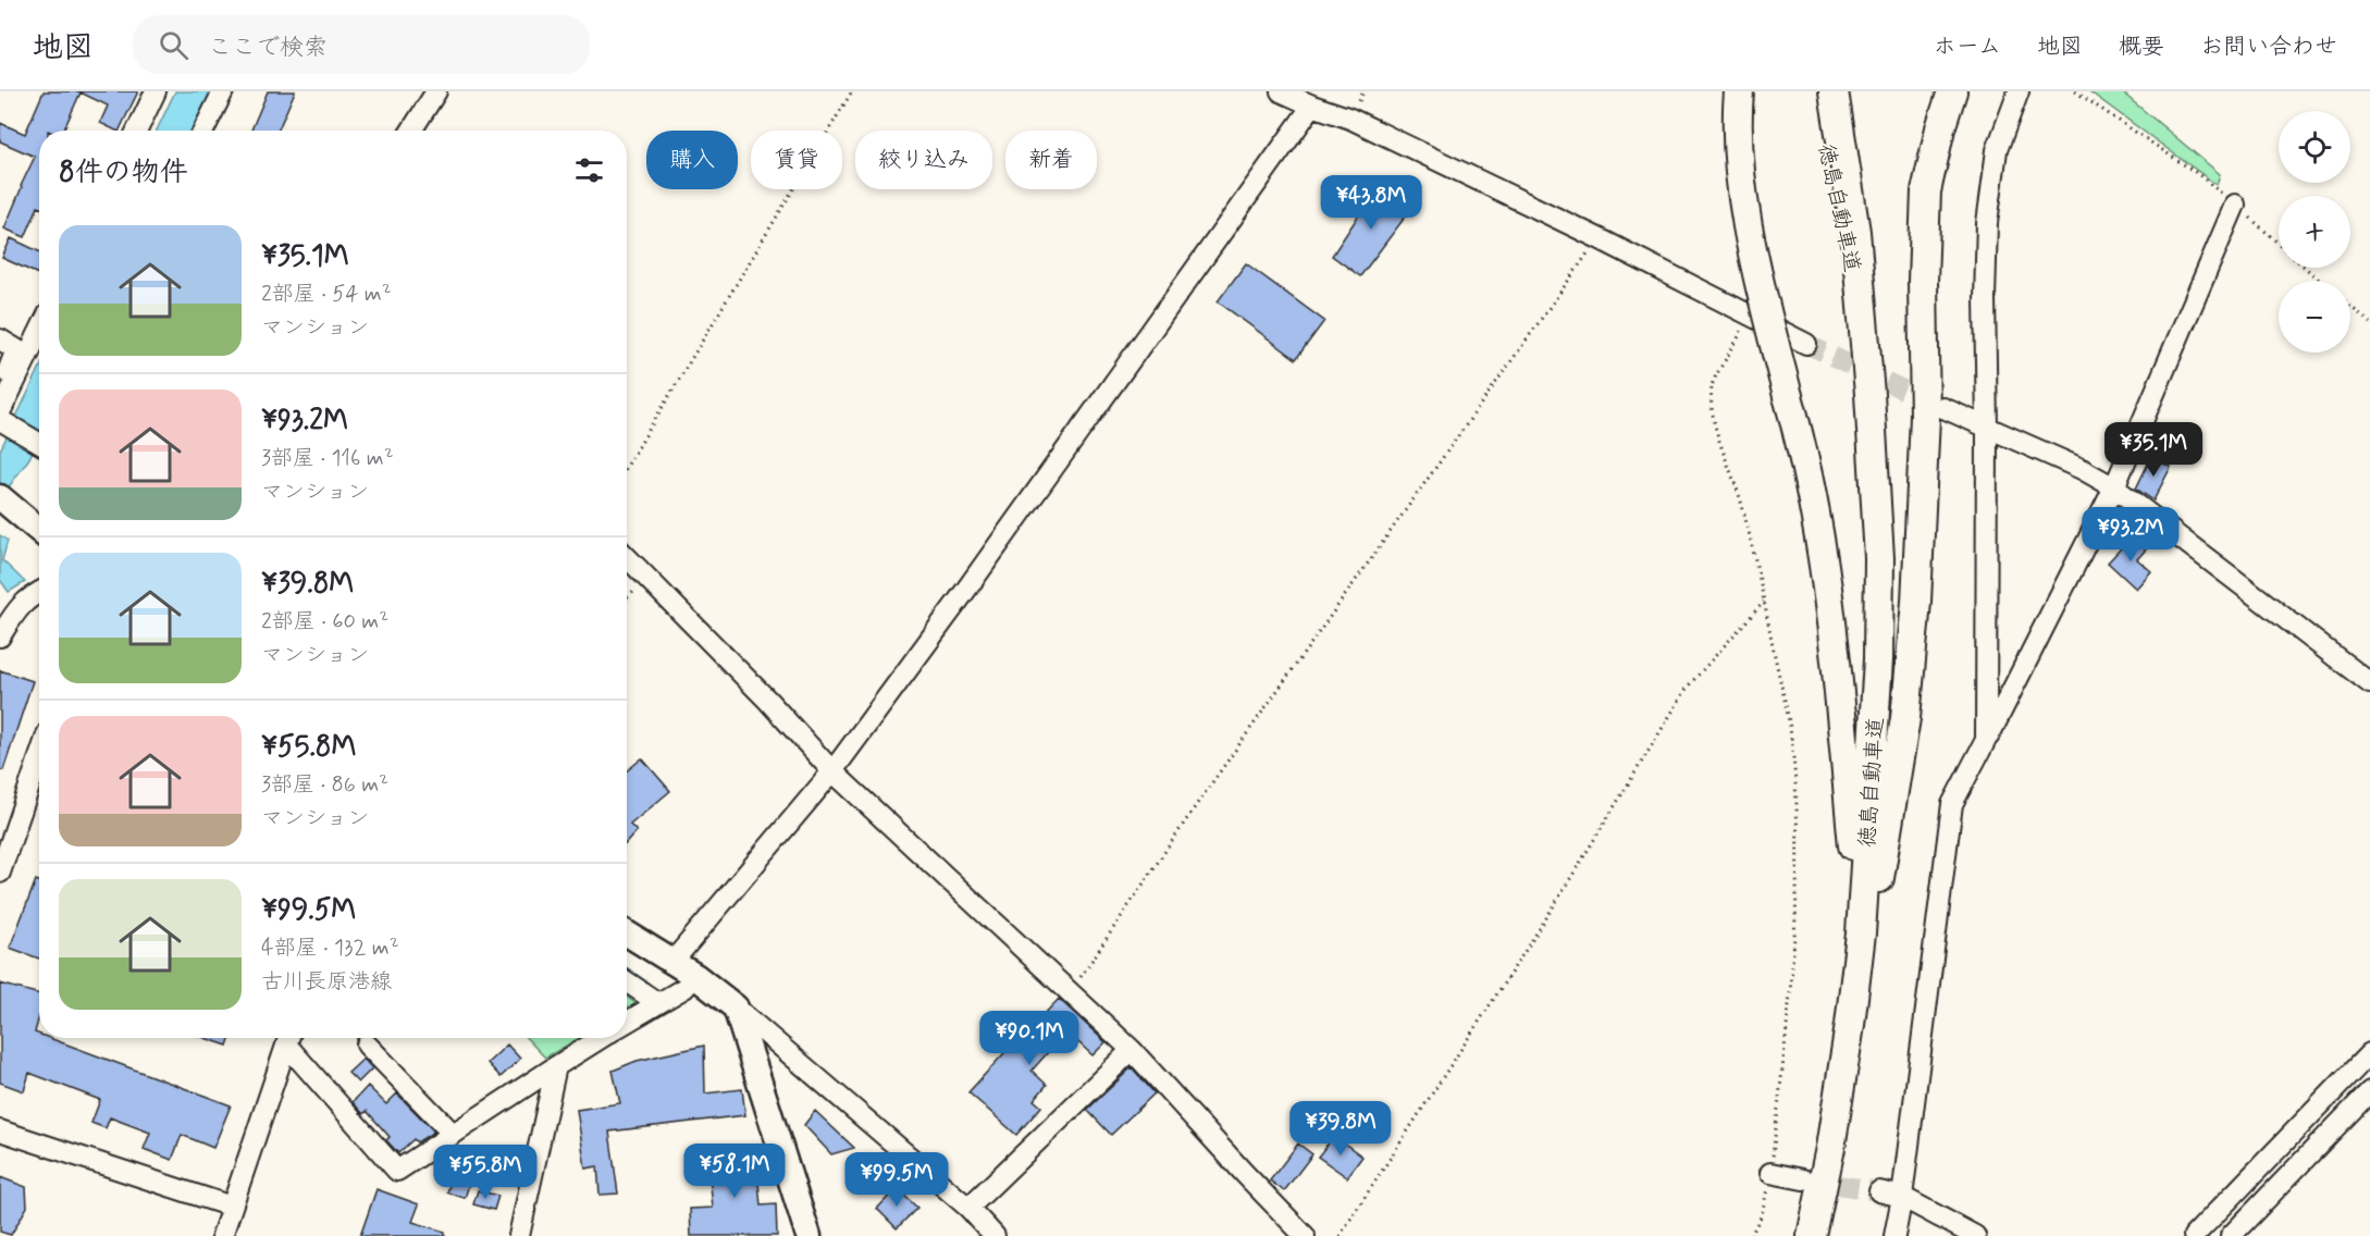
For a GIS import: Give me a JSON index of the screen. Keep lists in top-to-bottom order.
{
  "streets": {
    "highway": ["徳島自動車道"]
  },
  "page": {
    "header": "地図",
    "search": "ここで検索",
    "nav": [
      "ホーム",
      "地図",
      "概要",
      "お問い合わせ"
    ],
    "map_buttons": ["+", "−"],
    "chip": [
      "購入",
      "賃貸",
      "絞り込み",
      "新着"
    ],
    "heading": "8件の物件",
    "price": [
      "¥43.8M",
      "¥35.1M",
      "¥93.2M",
      "¥90.1M",
      "¥39.8M",
      "¥58.1M",
      "¥55.8M",
      "¥99.5M"
    ],
    "list": [
      {
        "name": "¥35.1M",
        "note": "2部屋 · 54 m² · マンション"
      },
      {
        "name": "¥93.2M",
        "note": "3部屋 · 116 m² · マンション"
      },
      {
        "name": "¥39.8M",
        "note": "2部屋 · 60 m² · マンション"
      },
      {
        "name": "¥55.8M",
        "note": "3部屋 · 86 m² · マンション"
      },
      {
        "name": "¥99.5M",
        "note": "4部屋 · 132 m² · 古川長原港線"
      }
    ]
  }
}
